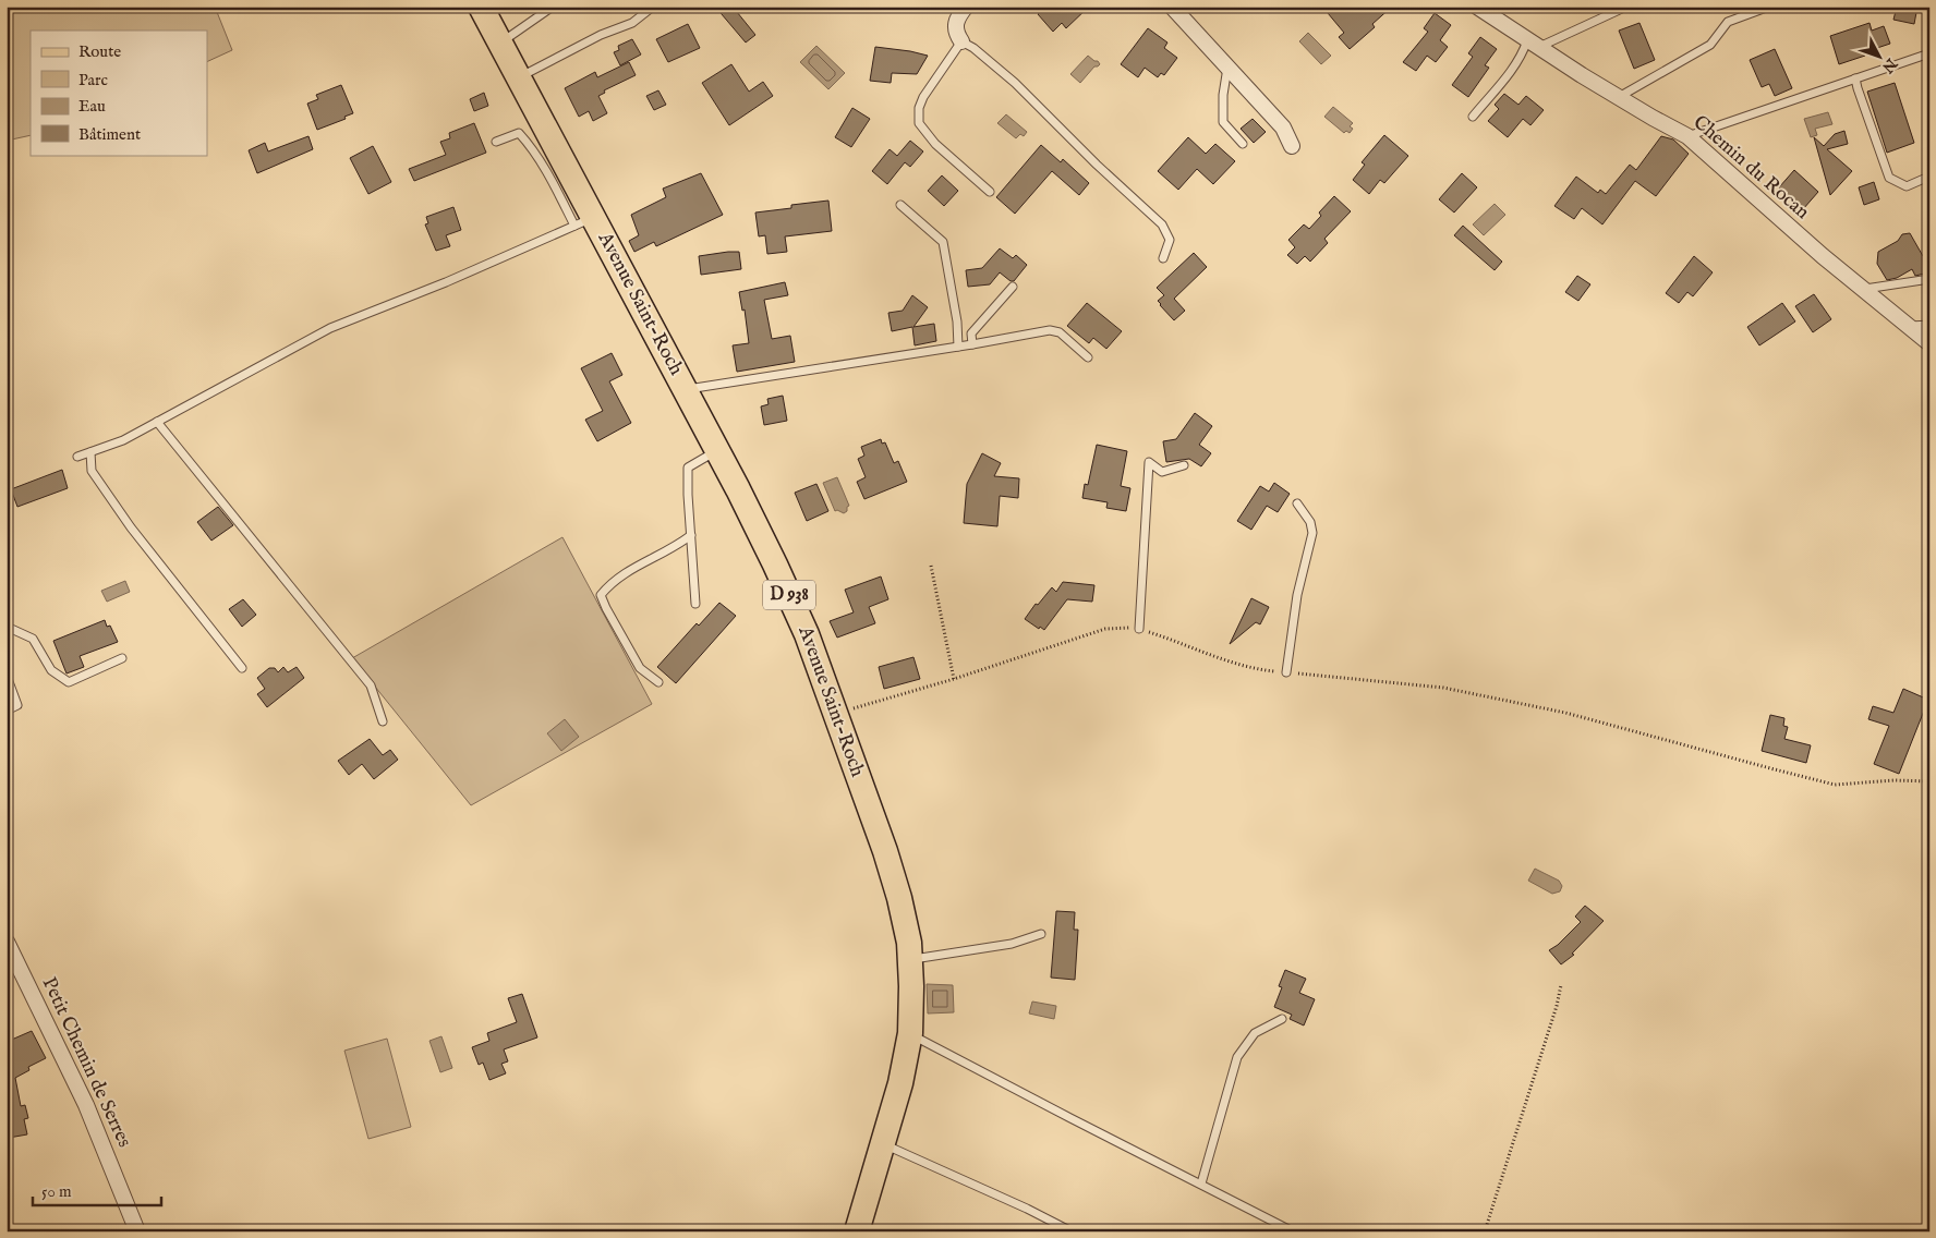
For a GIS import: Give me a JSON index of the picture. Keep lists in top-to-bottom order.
{
  "streets": {
    "main road": ["Avenue Saint-Roch", "D 938"],
    "street": ["Chemin du Rocan", "Petit Chemin de Serres"]
  },
  "legend": [
    "Route",
    "Parc",
    "Eau",
    "Bâtiment"
  ],
  "scale_bar": "50 m",
  "north": "bottom right"
}
